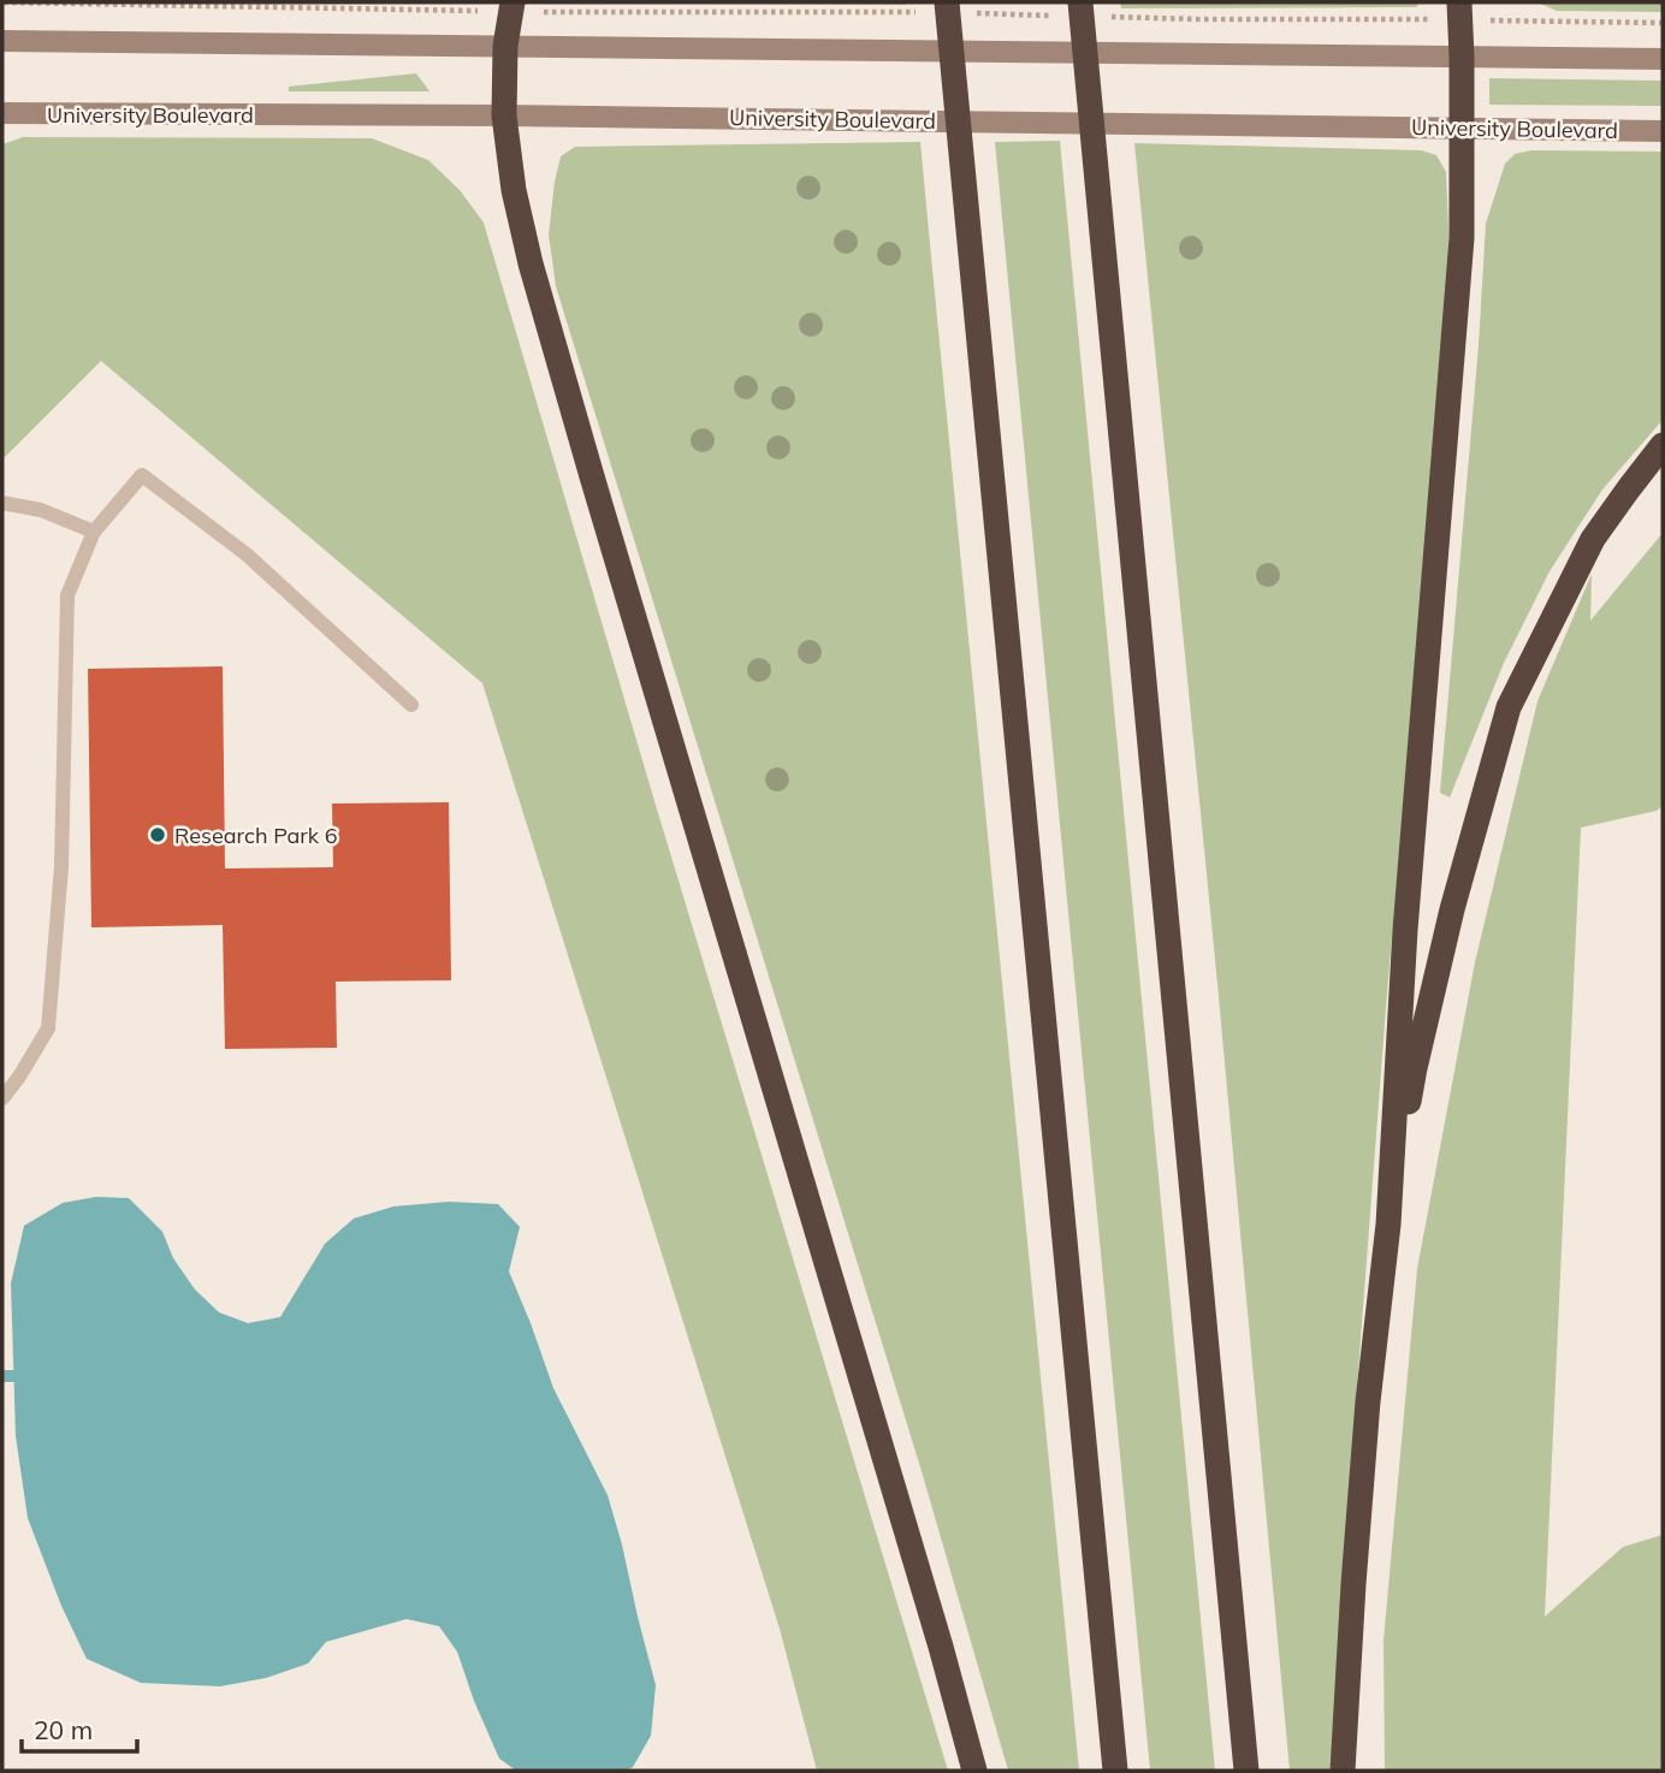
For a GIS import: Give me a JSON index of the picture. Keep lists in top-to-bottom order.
{
  "streets": {
    "main road": ["University Boulevard"]
  },
  "places": ["Research Park 6"],
  "scale_bar": "20 m"
}
